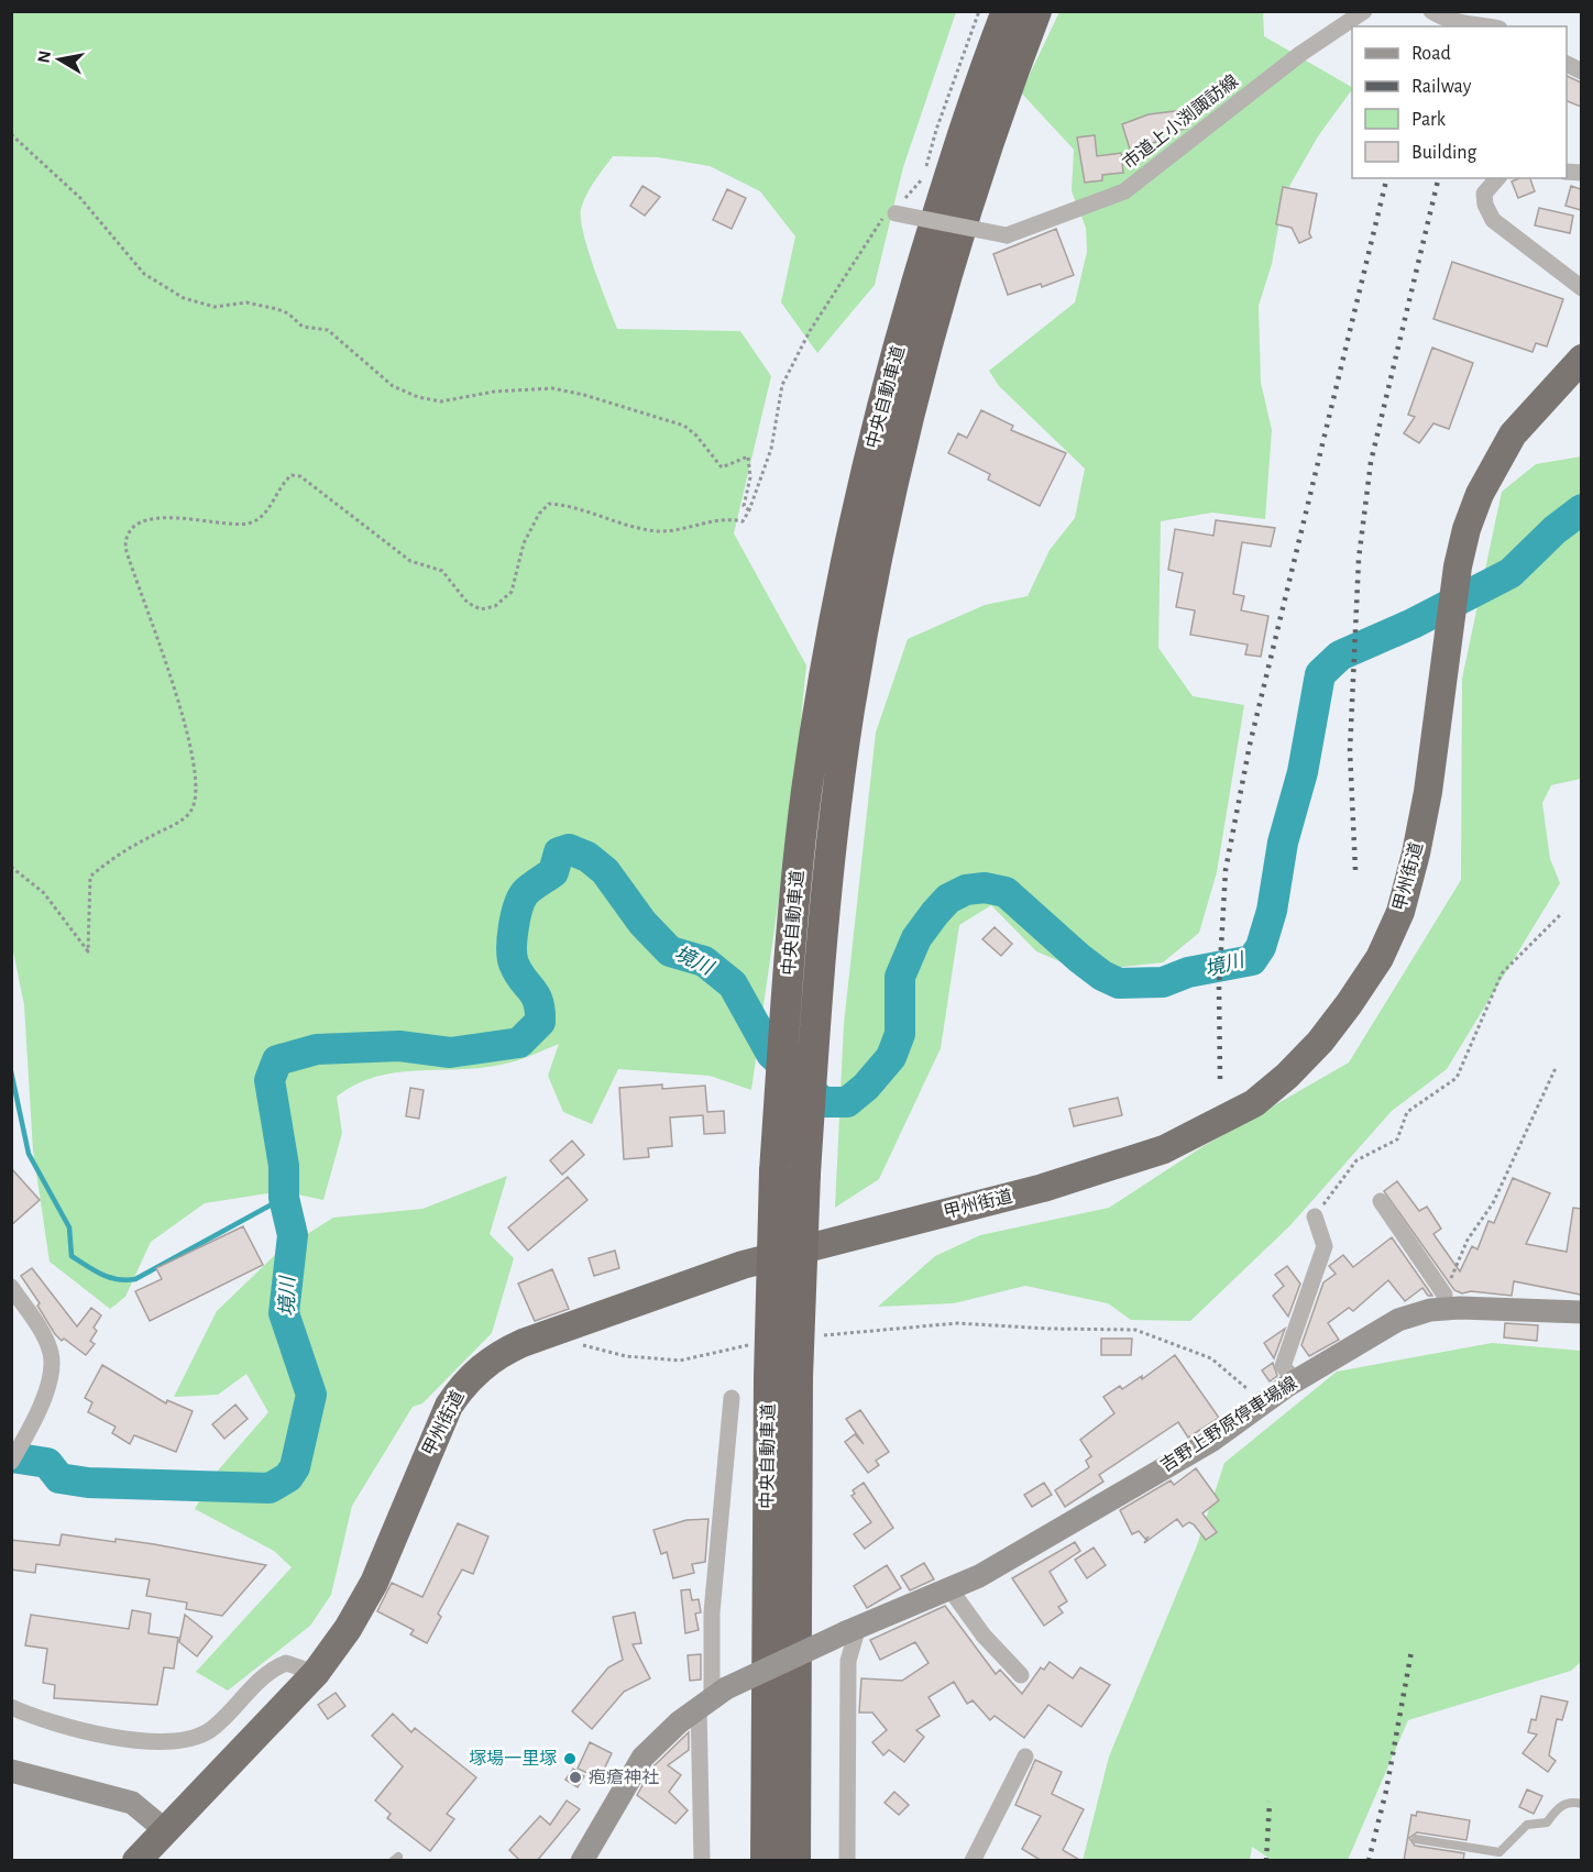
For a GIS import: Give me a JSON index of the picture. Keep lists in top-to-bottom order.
{
  "streets": {
    "highway": ["中央自動車道", "甲州街道"],
    "main road": ["吉野上野原停車場線"],
    "street": ["市道上小渕諏訪線"]
  },
  "water": ["境川"],
  "places": ["塚場一里塚", "疱瘡神社"],
  "legend": [
    "Road",
    "Railway",
    "Park",
    "Building"
  ],
  "north": "left"
}
